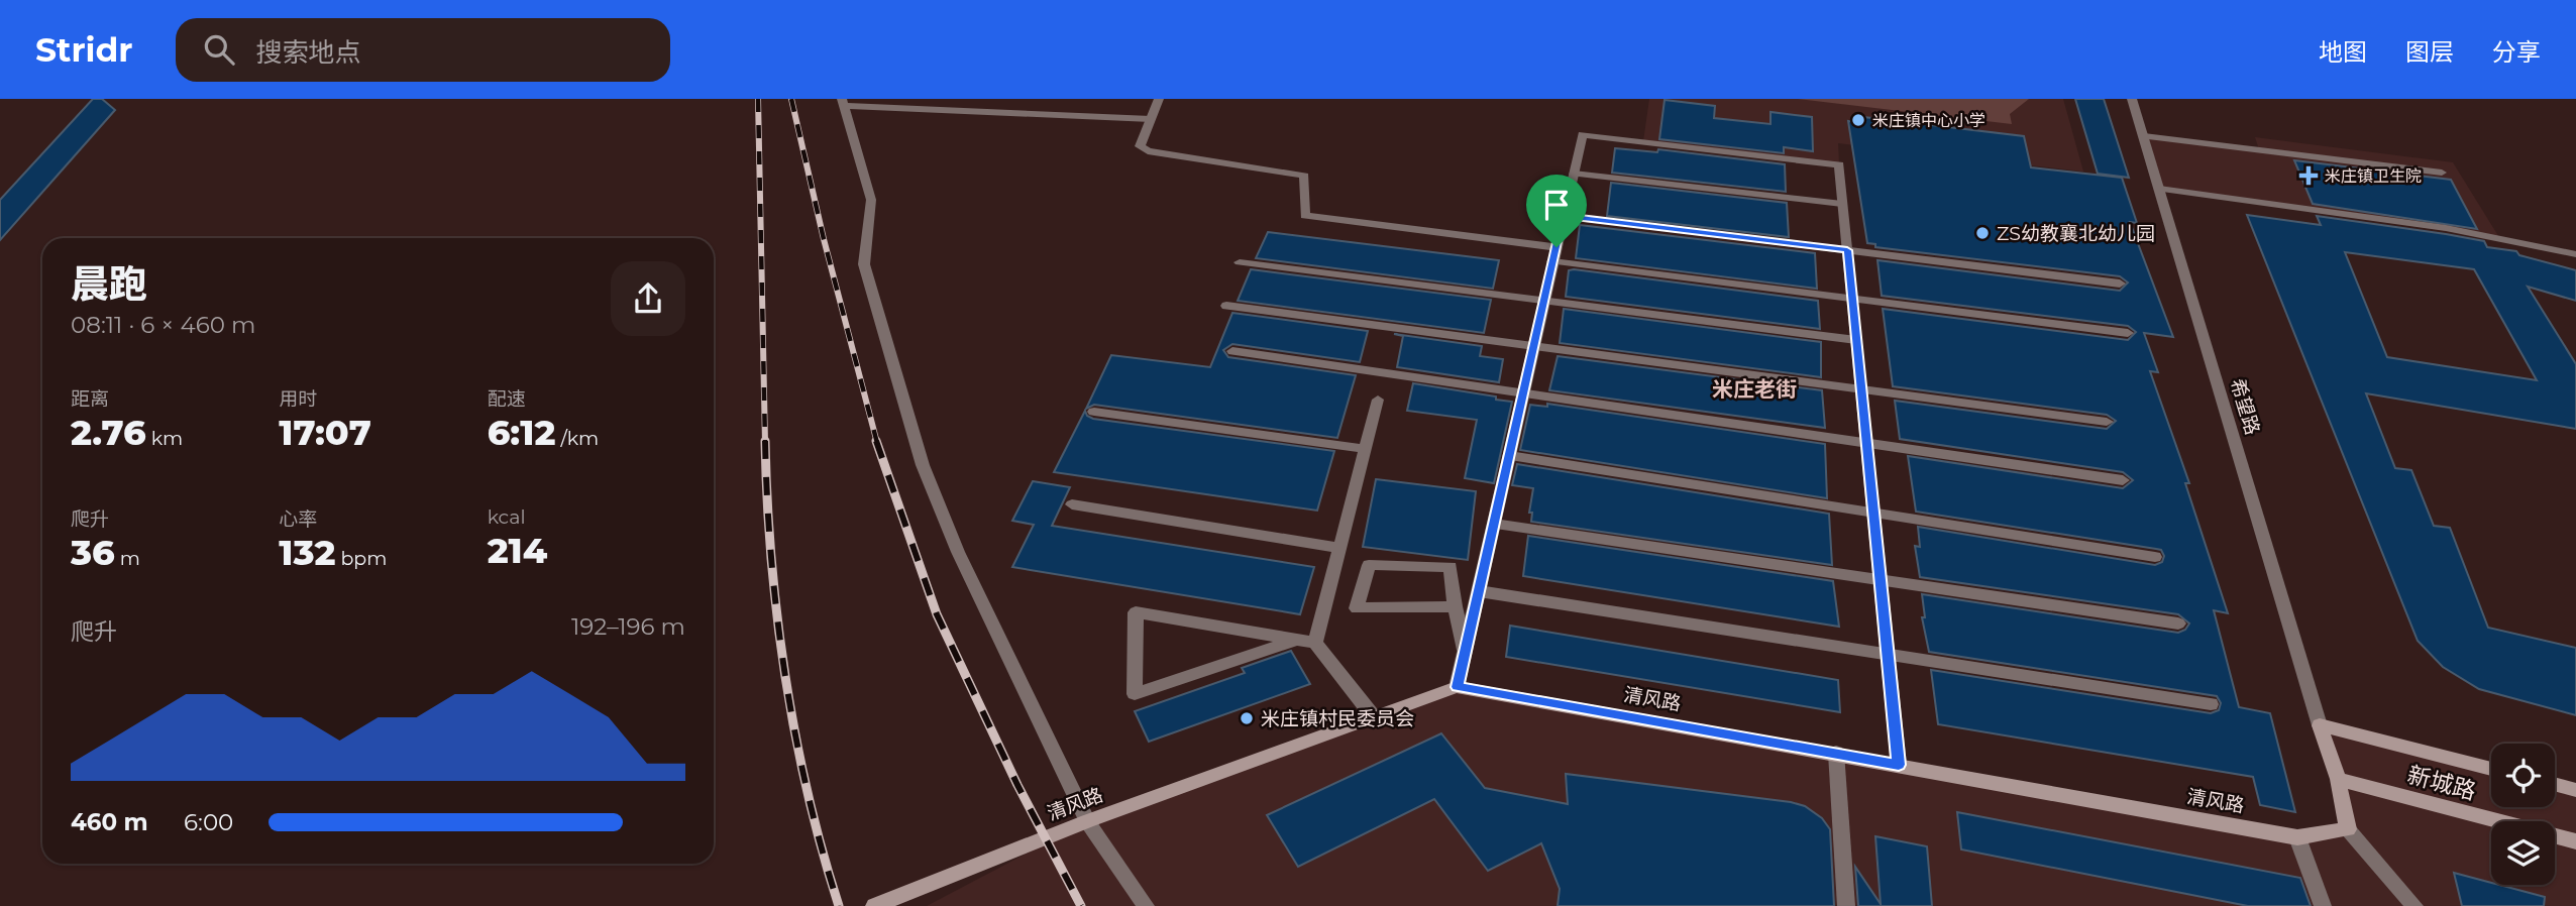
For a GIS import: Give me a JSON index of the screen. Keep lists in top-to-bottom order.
{
  "streets": {
    "main road": ["清风路", "新城路"],
    "street": ["希望路"]
  },
  "crossings": [
    ["希望路", "新城路"]
  ],
  "districts": ["米庄老街"],
  "places": {
    "other": ["米庄镇中心小学", "ZS幼教襄北幼儿园", "米庄镇村民委员会"],
    "health": ["米庄镇卫生院"]
  },
  "page": {
    "header": "Stridr",
    "search": "搜索地点",
    "nav": ["地图", "图层", "分享"],
    "heading": ["晨跑", "08:11 · 6 × 460 m"],
    "stats": [
      ["距离", "2.76 km"],
      ["用时", "17:07"],
      ["配速", "6:12 /km"],
      ["爬升", "36 m"],
      ["心率", "132 bpm"],
      ["kcal", "214"]
    ],
    "chart": ["爬升", "192–196 m"],
    "list": [
      {
        "name": "460 m",
        "note": "6:00"
      }
    ]
  }
}
